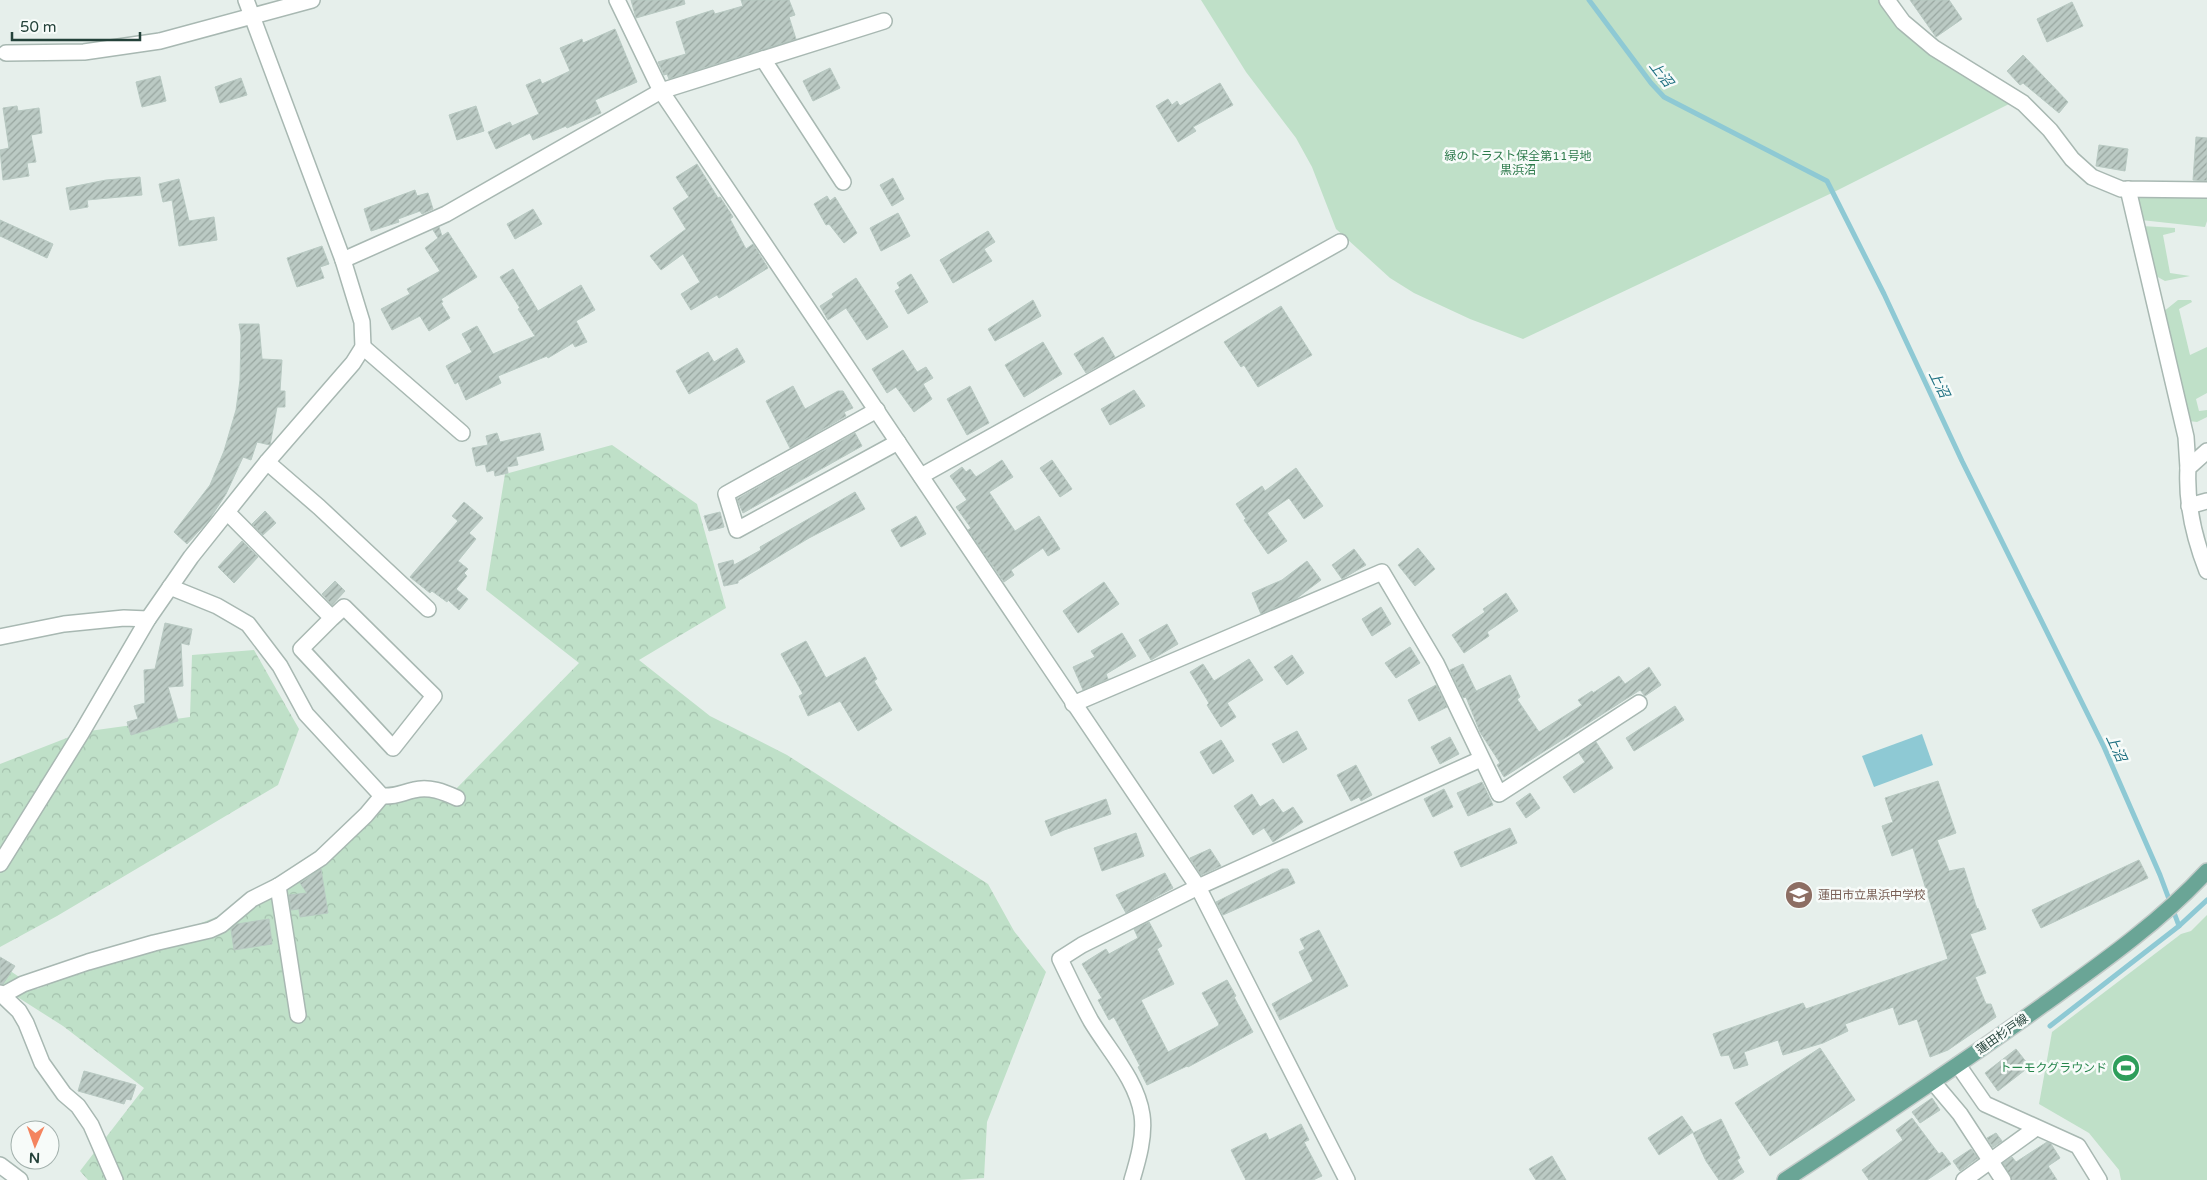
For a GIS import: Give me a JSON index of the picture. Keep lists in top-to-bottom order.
{
  "streets": {
    "main road": ["蓮田杉戸線"]
  },
  "water": ["上沼"],
  "parks": ["緑のトラスト保全第11号地 黒浜沼"],
  "places": {
    "school or university": ["蓮田市立黒浜中学校"],
    "sports": ["トーモクグラウンド"]
  },
  "scale_bar": "50 m",
  "north": "bottom"
}
